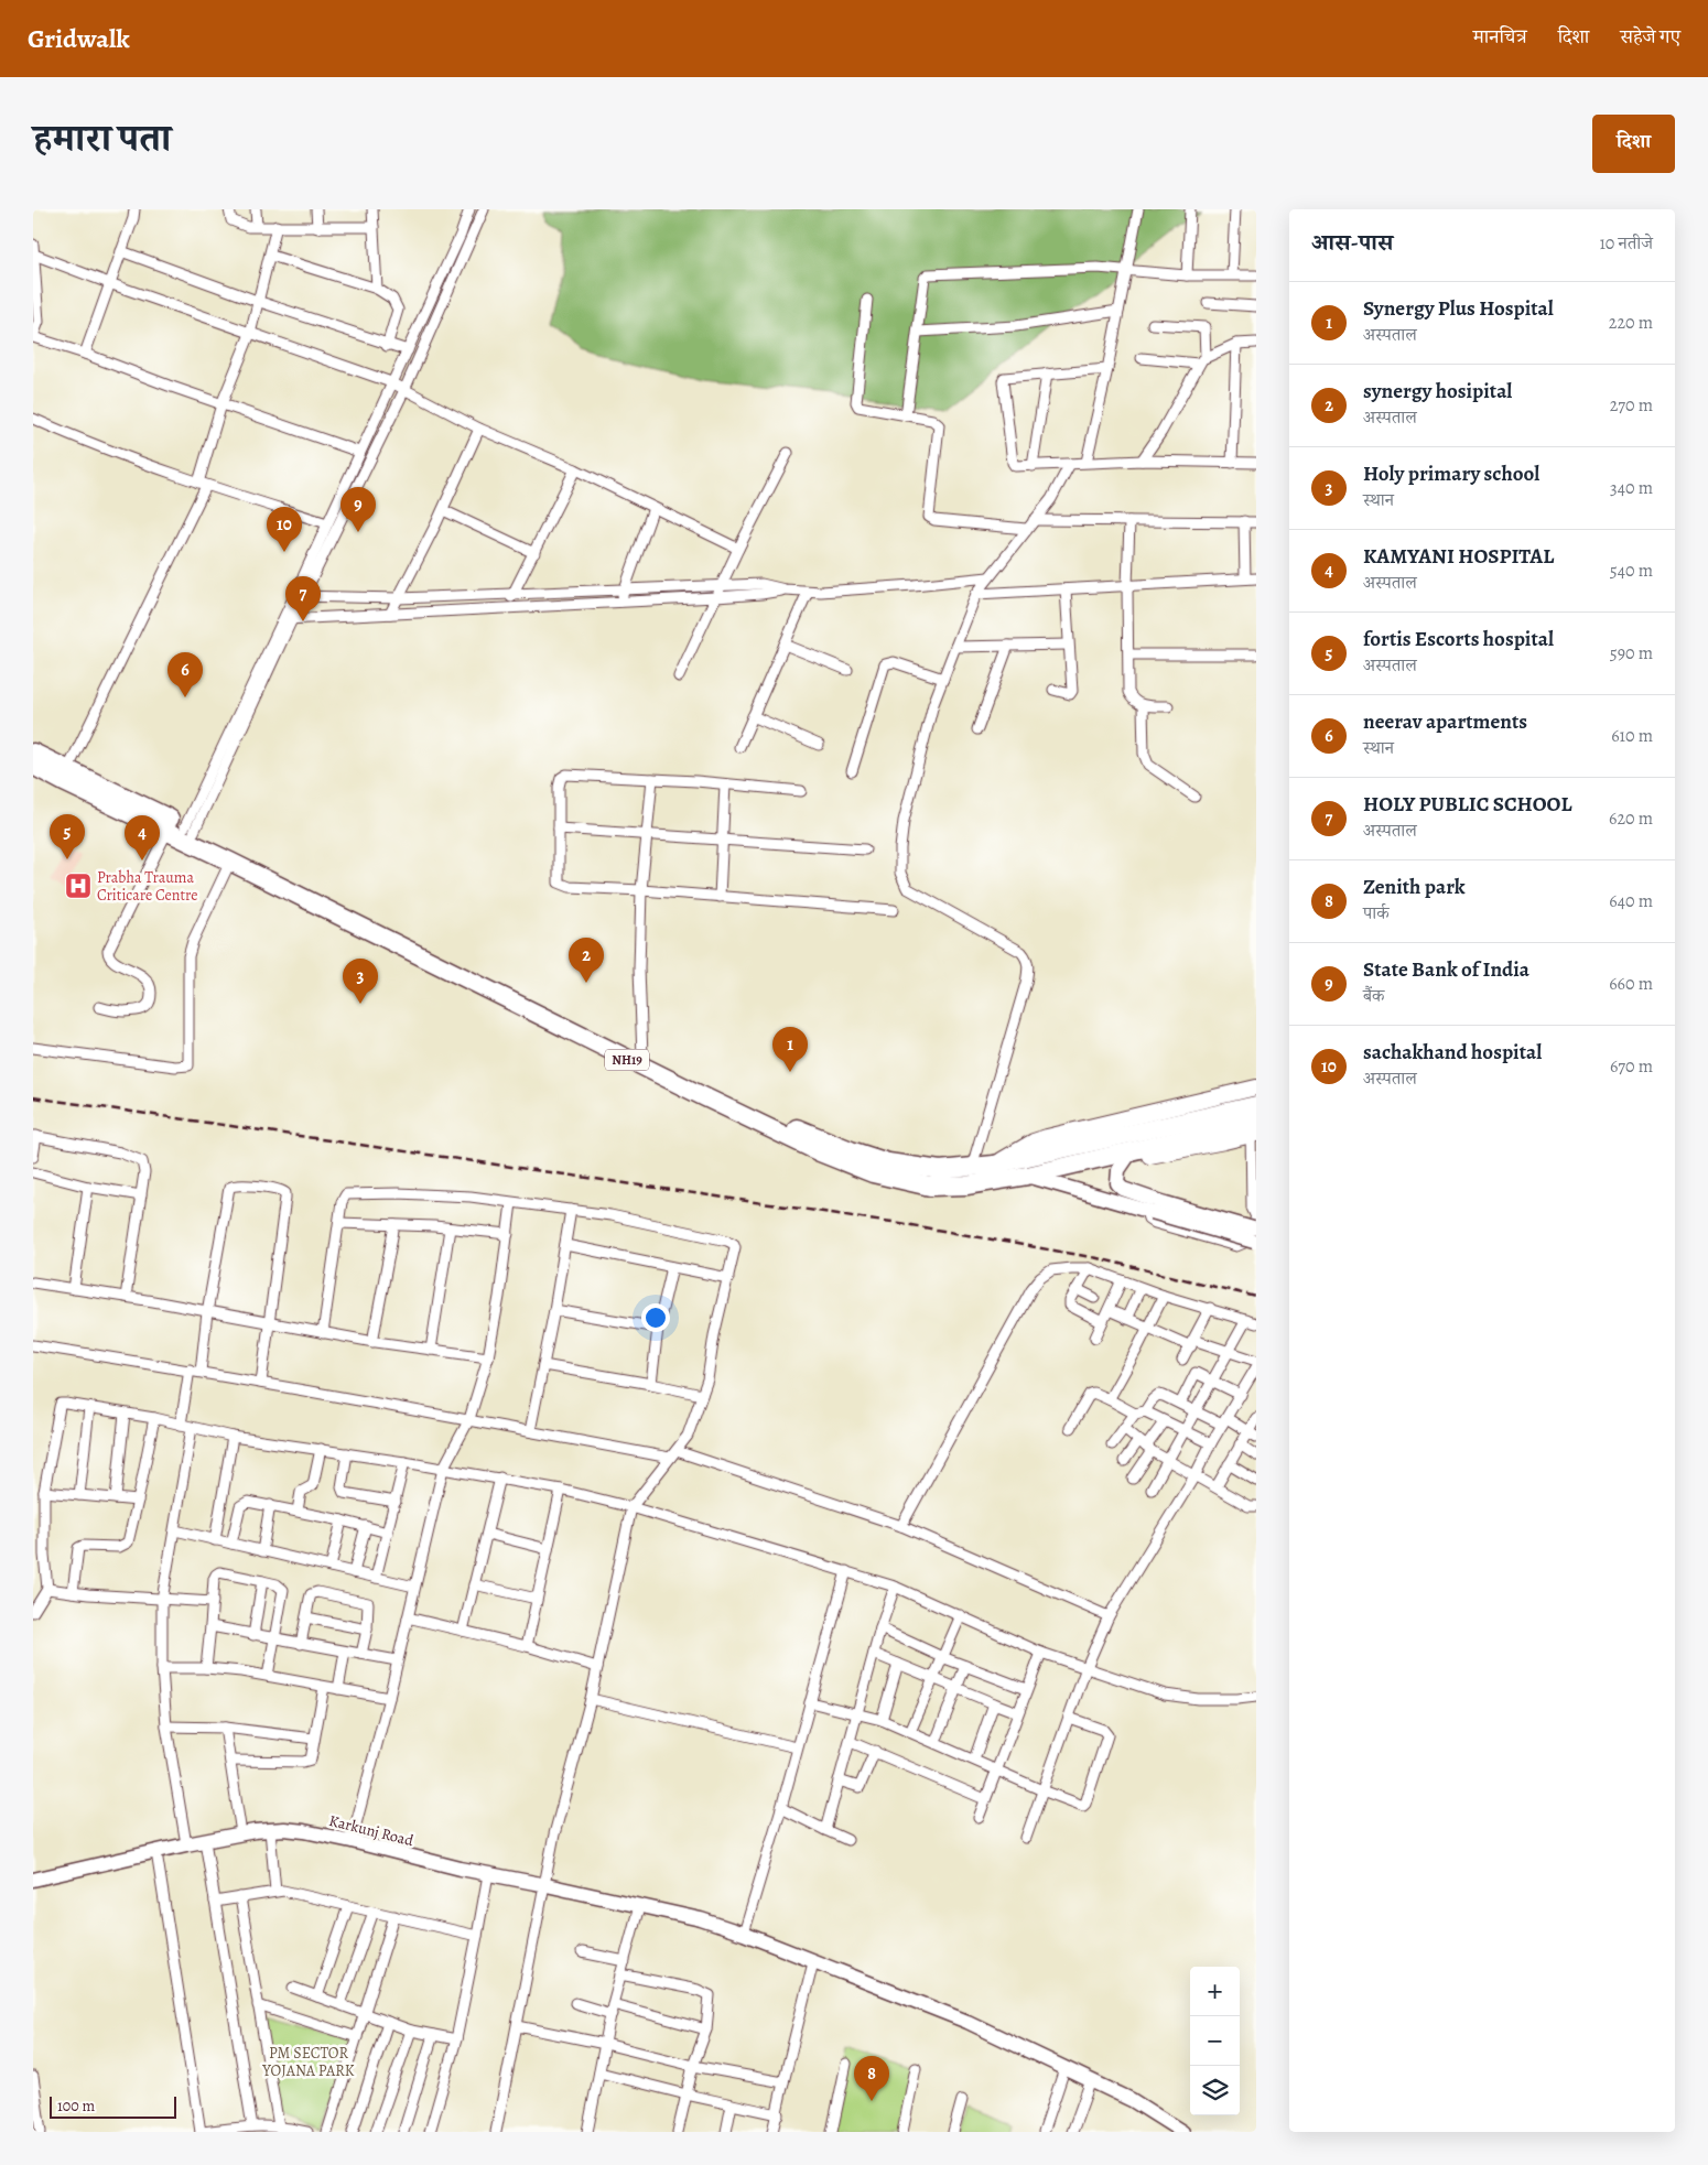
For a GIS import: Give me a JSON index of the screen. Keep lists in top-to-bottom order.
{
  "streets": {
    "highway": ["NH19"],
    "street": ["Karkunj Road"]
  },
  "parks": ["PM SECTOR YOJANA PARK"],
  "places": {
    "hospital": ["Prabha Trauma Criticare Centre"]
  },
  "scale_bar": "100 m",
  "page": {
    "header": "Gridwalk",
    "nav": ["मानचित्र", "दिशा", "सहेजे गए"],
    "title": "हमारा पता",
    "buttons": "दिशा",
    "heading": ["आस-पास", "10 नतीजे"],
    "list": [
      {
        "mark": "1",
        "name": "Synergy Plus Hospital",
        "note": "अस्पताल",
        "value": "220 m"
      },
      {
        "mark": "2",
        "name": "synergy hosipital",
        "note": "अस्पताल",
        "value": "270 m"
      },
      {
        "mark": "3",
        "name": "Holy primary school",
        "note": "स्थान",
        "value": "340 m"
      },
      {
        "mark": "4",
        "name": "KAMYANI HOSPITAL",
        "note": "अस्पताल",
        "value": "540 m"
      },
      {
        "mark": "5",
        "name": "fortis Escorts hospital",
        "note": "अस्पताल",
        "value": "590 m"
      },
      {
        "mark": "6",
        "name": "neerav apartments",
        "note": "स्थान",
        "value": "610 m"
      },
      {
        "mark": "7",
        "name": "HOLY PUBLIC SCHOOL",
        "note": "अस्पताल",
        "value": "620 m"
      },
      {
        "mark": "8",
        "name": "Zenith park",
        "note": "पार्क",
        "value": "640 m"
      },
      {
        "mark": "9",
        "name": "State Bank of India",
        "note": "बैंक",
        "value": "660 m"
      },
      {
        "mark": "10",
        "name": "sachakhand hospital",
        "note": "अस्पताल",
        "value": "670 m"
      }
    ],
    "pins": [
      "9",
      "10",
      "7",
      "6",
      "5",
      "4",
      "2",
      "3",
      "1",
      "8"
    ],
    "map_buttons": ["+", "−"],
    "scale": "100 m"
  }
}
